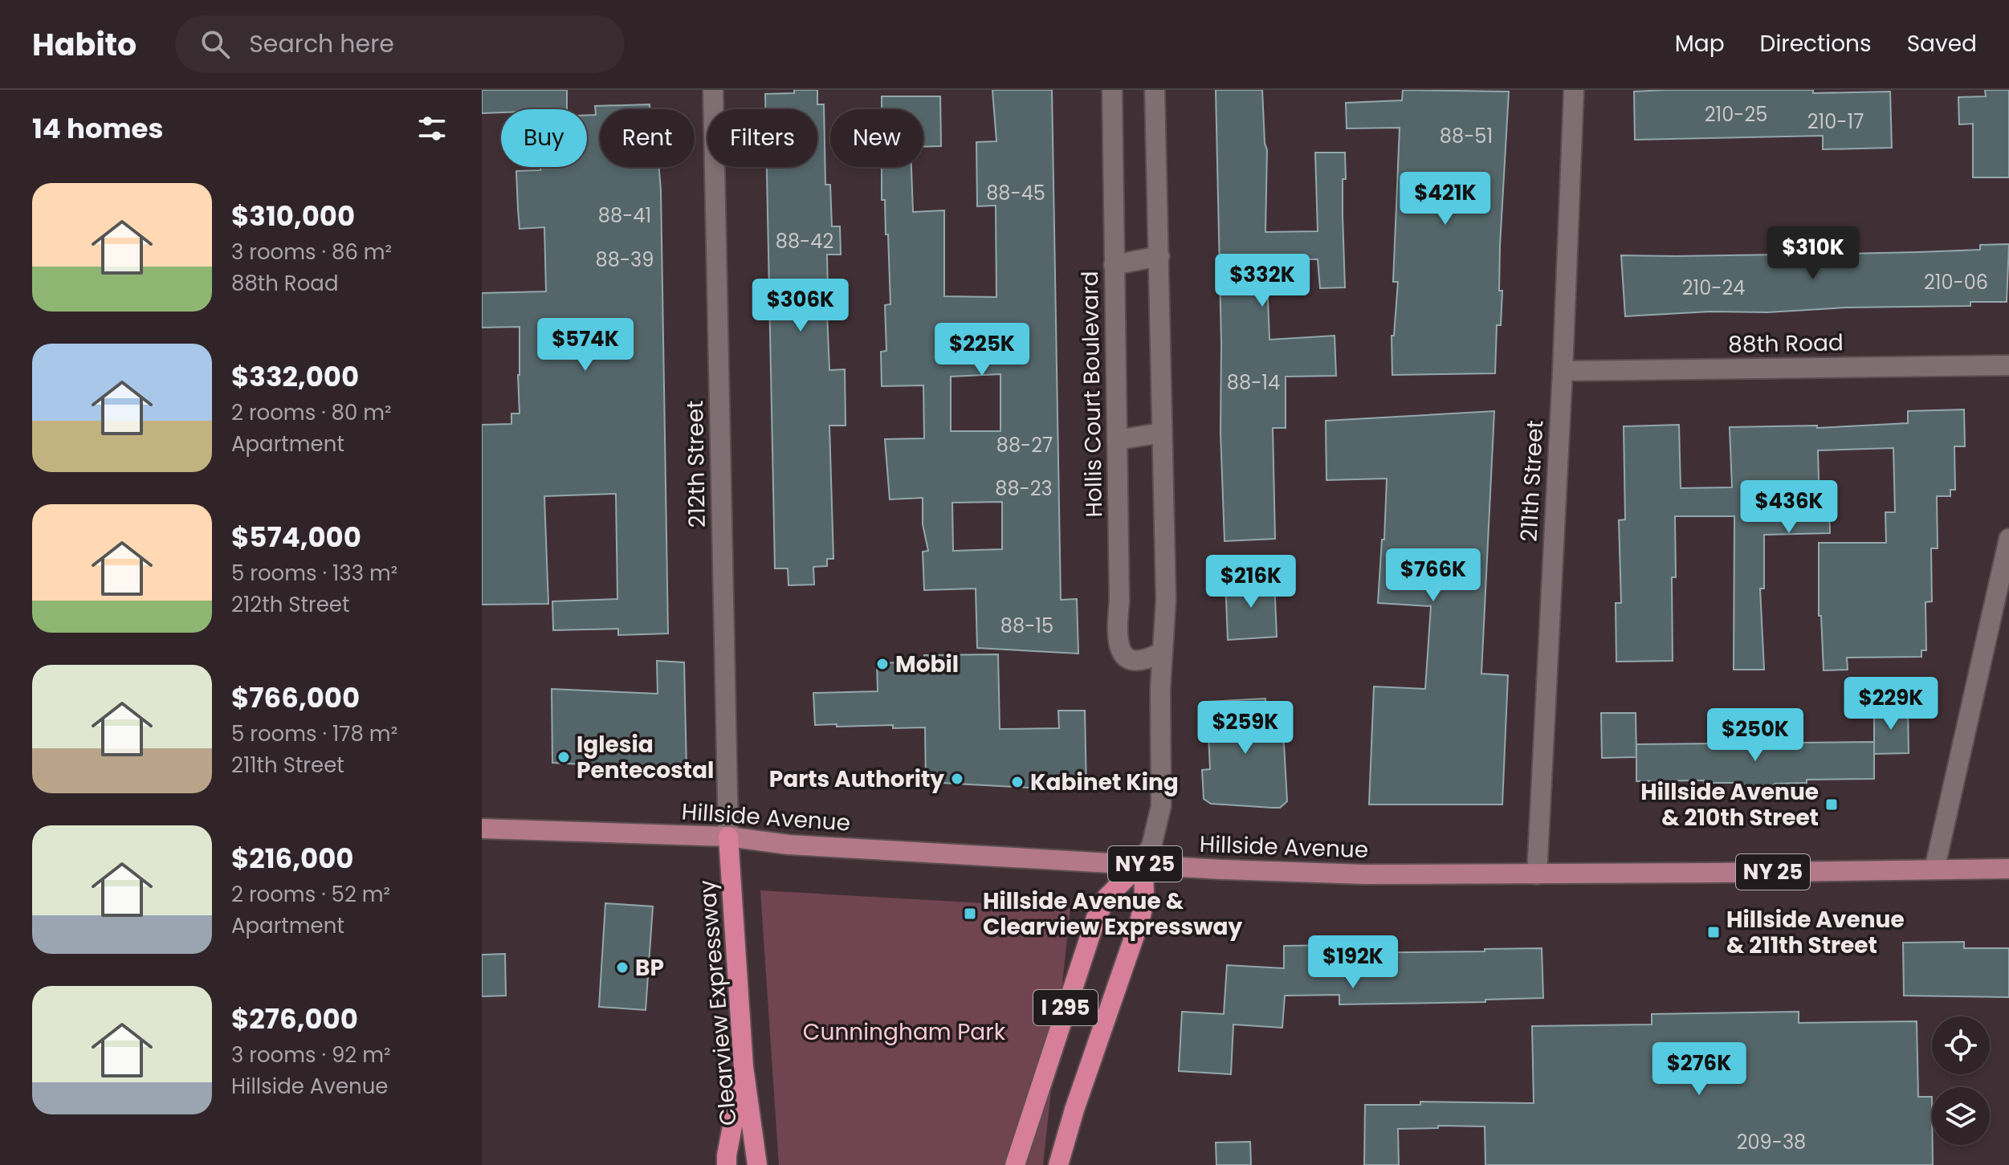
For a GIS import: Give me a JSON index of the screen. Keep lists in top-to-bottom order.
{
  "streets": {
    "highway": ["Clearview Expressway", "I 295"],
    "main road": [
      "88th Road",
      "Hollis Court Boulevard",
      "212th Street",
      "211th Street",
      "Hillside Avenue",
      "NY 25"
    ]
  },
  "crossings": [
    ["88th Road", "211th Street"],
    ["212th Street", "Hillside Avenue"],
    ["212th Street", "Clearview Expressway"],
    ["211th Street", "Hillside Avenue"],
    ["Hillside Avenue", "Clearview Expressway"],
    ["Hillside Avenue", "I 295"]
  ],
  "parks": ["Cunningham Park"],
  "places": {
    "other": [
      "Mobil",
      "Iglesia Pentecostal",
      "Parts Authority",
      "Kabinet King",
      "BP"
    ],
    "transit": ["Hillside Avenue & 210th Street", "Hillside Avenue & Clearview Expressway", "Hillside Avenue & 211th Street"]
  },
  "house_numbers": [
    "210-25",
    "210-17",
    "88-51",
    "88-45",
    "88-41",
    "88-42",
    "88-39",
    "210-06",
    "210-24",
    "88-14",
    "88-27",
    "88-23",
    "88-15",
    "209-38"
  ],
  "page": {
    "header": "Habito",
    "search": "Search here",
    "nav": ["Map", "Directions", "Saved"],
    "heading": "14 homes",
    "chip": [
      "Buy",
      "Rent",
      "Filters",
      "New"
    ],
    "list": [
      {
        "name": "$310,000",
        "note": "3 rooms · 86 m² · 88th Road"
      },
      {
        "name": "$332,000",
        "note": "2 rooms · 80 m² · Apartment"
      },
      {
        "name": "$574,000",
        "note": "5 rooms · 133 m² · 212th Street"
      },
      {
        "name": "$766,000",
        "note": "5 rooms · 178 m² · 211th Street"
      },
      {
        "name": "$216,000",
        "note": "2 rooms · 52 m² · Apartment"
      },
      {
        "name": "$276,000",
        "note": "3 rooms · 92 m² · Hillside Avenue"
      }
    ],
    "price": [
      "$421K",
      "$310K",
      "$332K",
      "$306K",
      "$574K",
      "$225K",
      "$436K",
      "$766K",
      "$216K",
      "$229K",
      "$259K",
      "$250K",
      "$192K",
      "$276K"
    ]
  }
}
